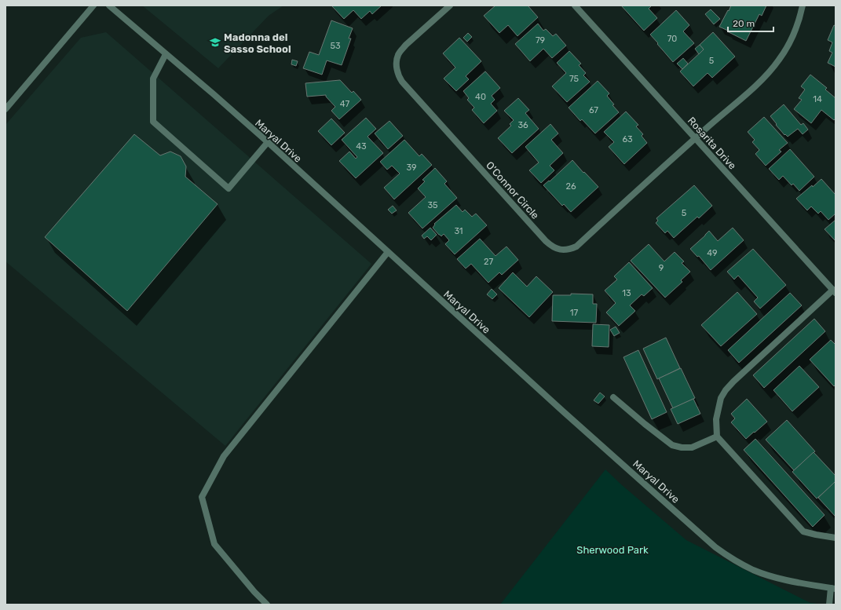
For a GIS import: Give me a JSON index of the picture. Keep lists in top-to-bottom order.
{
  "streets": {
    "street": ["Maryal Drive", "Rosarita Drive", "O'Connor Circle"]
  },
  "crossings": [
    ["Rosarita Drive", "O'Connor Circle"]
  ],
  "parks": ["Sherwood Park"],
  "places": {
    "school or university": ["Madonna del Sasso School"]
  },
  "house_numbers": [
    "70",
    "79",
    "53",
    "5",
    "75",
    "40",
    "14",
    "47",
    "67",
    "36",
    "63",
    "43",
    "39",
    "26",
    "35",
    "5",
    "31",
    "49",
    "27",
    "9",
    "13",
    "17"
  ],
  "scale_bar": "20 m"
}
